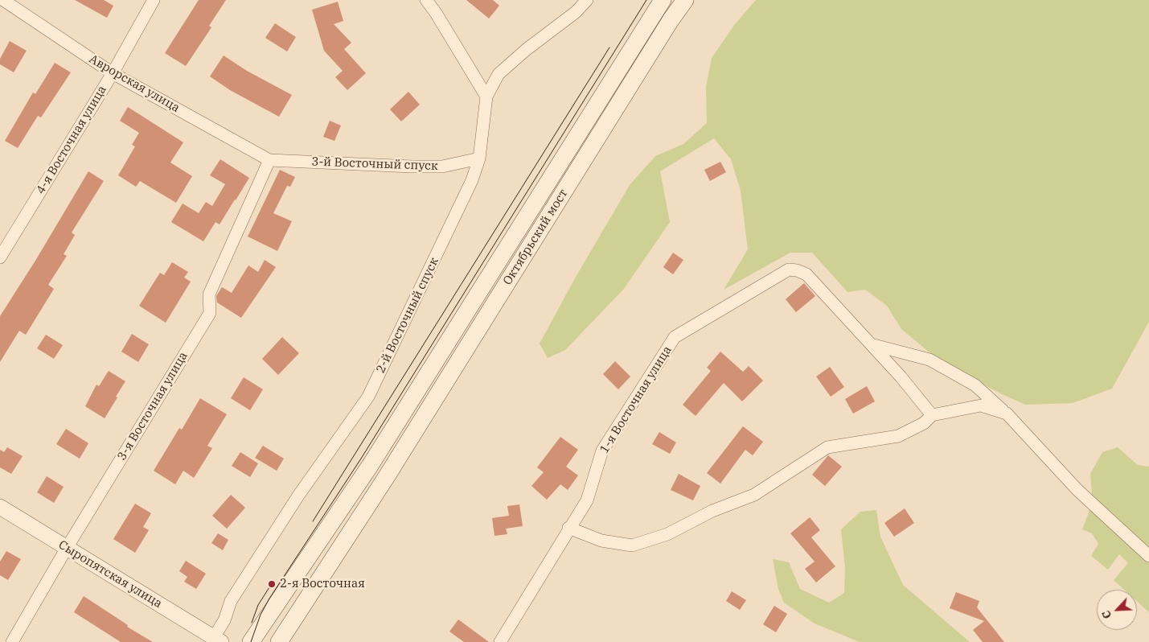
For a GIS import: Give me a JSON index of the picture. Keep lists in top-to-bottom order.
{
  "streets": {
    "main road": ["Октябрьский мост"],
    "street": [
      "Аврорская улица",
      "4-я Восточная улица",
      "3-й Восточный спуск",
      "2-й Восточный спуск",
      "1-я Восточная улица",
      "3-я Восточная улица",
      "Сыропятская улица"
    ]
  },
  "crossings": [
    ["Аврорская улица", "4-я Восточная улица"],
    ["Аврорская улица", "3-й Восточный спуск"],
    ["Аврорская улица", "3-я Восточная улица"],
    ["3-й Восточный спуск", "2-й Восточный спуск"],
    ["3-й Восточный спуск", "3-я Восточная улица"],
    ["2-й Восточный спуск", "Сыропятская улица"],
    ["3-я Восточная улица", "Сыропятская улица"]
  ],
  "places": ["2-я Восточная"],
  "north": "bottom left"
}
